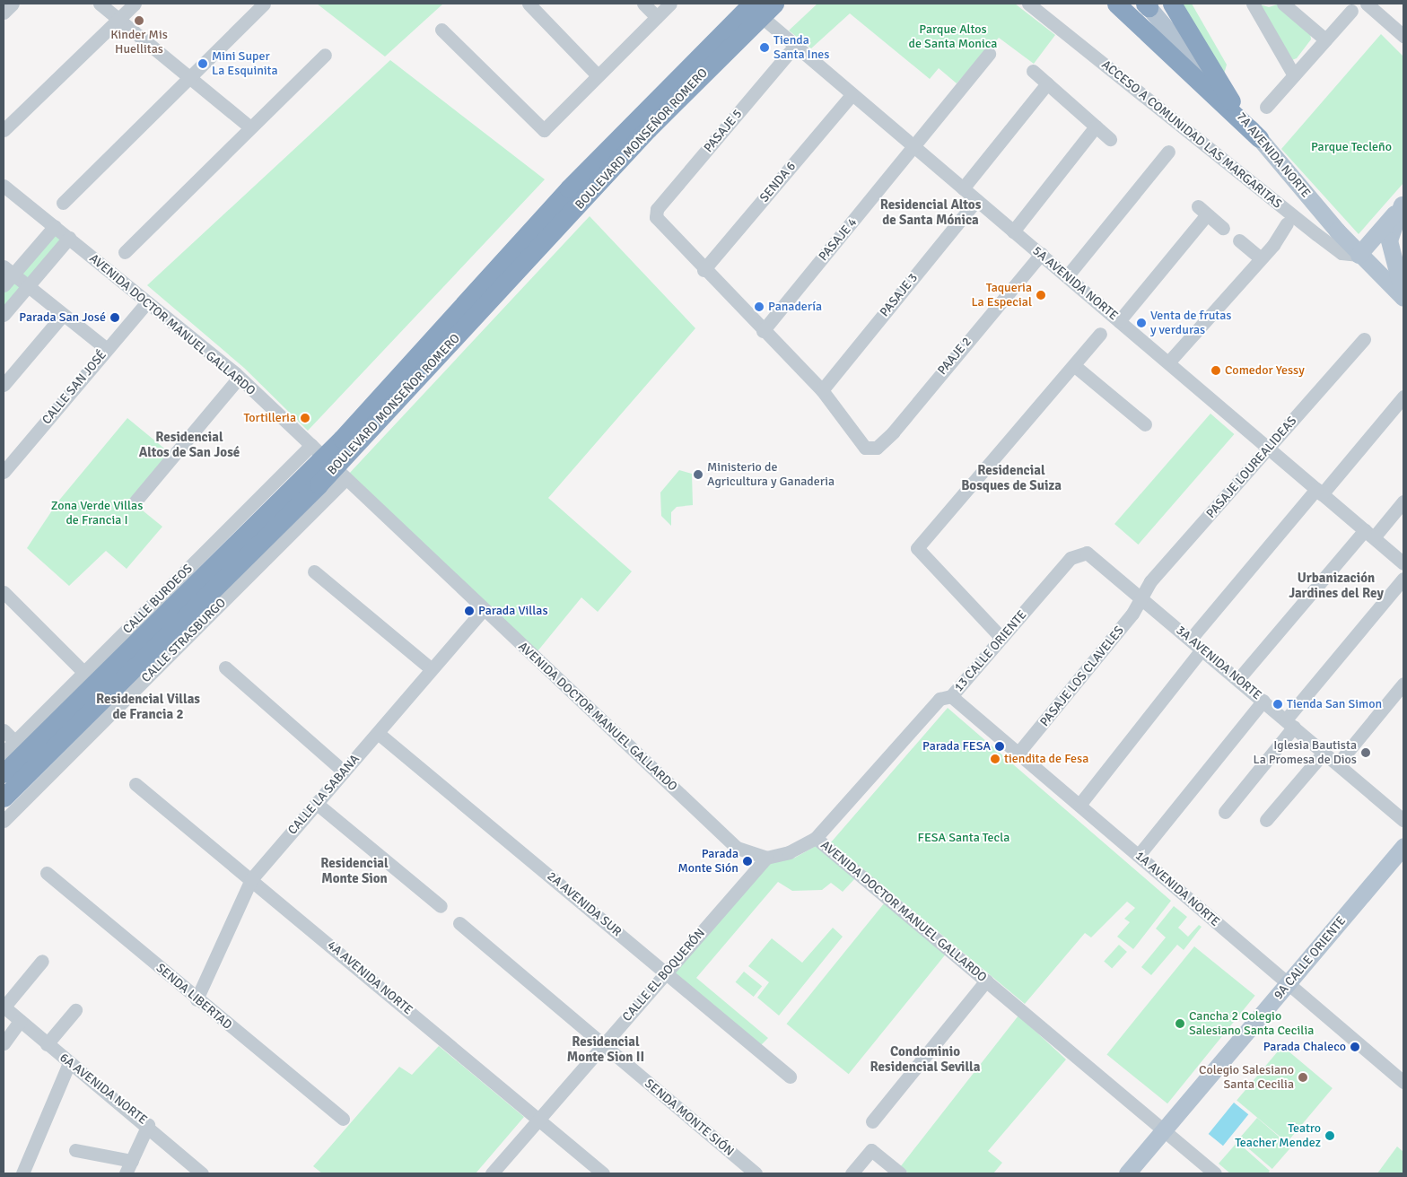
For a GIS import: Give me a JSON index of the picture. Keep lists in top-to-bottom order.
{
  "streets": {
    "highway": ["BOULEVARD MONSEÑOR ROMERO"],
    "main road": ["7A AVENIDA NORTE", "9A CALLE ORIENTE"],
    "street": [
      "PASAJE 5",
      "ACCESO A COMUNIDAD LAS MARGARITAS",
      "SENDA 6",
      "PASAJE 4",
      "5A AVENIDA NORTE",
      "PASAJE 3",
      "AVENIDA DOCTOR MANUEL GALLARDO",
      "PAAJE 2",
      "CALLE SAN JOSÉ",
      "PASAJE LOUREALIDEAS",
      "CALLE BURDEOS",
      "CALLE STRASBURGO",
      "13 CALLE ORIENTE",
      "3A AVENIDA NORTE",
      "PASAJE LOS CLAVELES",
      "CALLE LA SABANA",
      "1A AVENIDA NORTE",
      "2A AVENIDA SUR",
      "CALLE EL BOQUERÓN",
      "4A AVENIDA NORTE",
      "SENDA LIBERTAD",
      "6A AVENIDA NORTE",
      "SENDA MONTE SIÓN"
    ]
  },
  "crossings": [
    ["PASAJE 5", "SENDA 6"],
    ["PASAJE 5", "5A AVENIDA NORTE"],
    ["ACCESO A COMUNIDAD LAS MARGARITAS", "7A AVENIDA NORTE"],
    ["SENDA 6", "5A AVENIDA NORTE"],
    ["PASAJE 4", "5A AVENIDA NORTE"],
    ["5A AVENIDA NORTE", "PASAJE 3"],
    ["5A AVENIDA NORTE", "PAAJE 2"],
    ["5A AVENIDA NORTE", "PASAJE LOUREALIDEAS"],
    ["PASAJE 3", "PAAJE 2"],
    ["AVENIDA DOCTOR MANUEL GALLARDO", "CALLE SAN JOSÉ"],
    ["AVENIDA DOCTOR MANUEL GALLARDO", "CALLE BURDEOS"],
    ["AVENIDA DOCTOR MANUEL GALLARDO", "CALLE STRASBURGO"],
    ["AVENIDA DOCTOR MANUEL GALLARDO", "13 CALLE ORIENTE"],
    ["AVENIDA DOCTOR MANUEL GALLARDO", "CALLE LA SABANA"],
    ["AVENIDA DOCTOR MANUEL GALLARDO", "9A CALLE ORIENTE"],
    ["AVENIDA DOCTOR MANUEL GALLARDO", "CALLE EL BOQUERÓN"],
    ["PASAJE LOUREALIDEAS", "3A AVENIDA NORTE"],
    ["PASAJE LOUREALIDEAS", "PASAJE LOS CLAVELES"],
    ["13 CALLE ORIENTE", "3A AVENIDA NORTE"],
    ["13 CALLE ORIENTE", "1A AVENIDA NORTE"],
    ["3A AVENIDA NORTE", "PASAJE LOS CLAVELES"],
    ["PASAJE LOS CLAVELES", "1A AVENIDA NORTE"],
    ["CALLE LA SABANA", "2A AVENIDA SUR"],
    ["CALLE LA SABANA", "4A AVENIDA NORTE"],
    ["CALLE LA SABANA", "SENDA LIBERTAD"],
    ["1A AVENIDA NORTE", "9A CALLE ORIENTE"],
    ["2A AVENIDA SUR", "CALLE EL BOQUERÓN"],
    ["CALLE EL BOQUERÓN", "4A AVENIDA NORTE"],
    ["CALLE EL BOQUERÓN", "SENDA MONTE SIÓN"]
  ],
  "districts": [
    "Residencial Altos de Santa Mónica",
    "Residencial Altos de San José",
    "Residencial Bosques de Suiza",
    "Urbanización Jardines del Rey",
    "Residencial Villas de Francia 2",
    "Residencial Monte Sion",
    "Residencial Monte Sion II",
    "Condominio Residencial Sevilla"
  ],
  "parks": [
    "Parque Altos de Santa Monica",
    "Parque Tecleño",
    "Zona Verde Villas de Francia I",
    "FESA Santa Tecla"
  ],
  "places": [
    "Kinder Mis Huellitas",
    "Tienda Santa Ines",
    "Mini Super La Esquinita",
    "Taqueria La Especial",
    "Panadería",
    "Parada San José",
    "Venta de frutas y verduras",
    "Comedor Yessy",
    "Tortilleria",
    "Ministerio de Agricultura y Ganaderia",
    "Parada Villas",
    "Tienda San Simon",
    "Parada FESA",
    "Iglesia Bautista La Promesa de Dios",
    "tiendita de Fesa",
    "Parada Monte Sión",
    "Cancha 2 Colegio Salesiano Santa Cecilia",
    "Parada Chaleco",
    "Colegio Salesiano Santa Cecilia",
    "Teatro Teacher Mendez"
  ]
}
